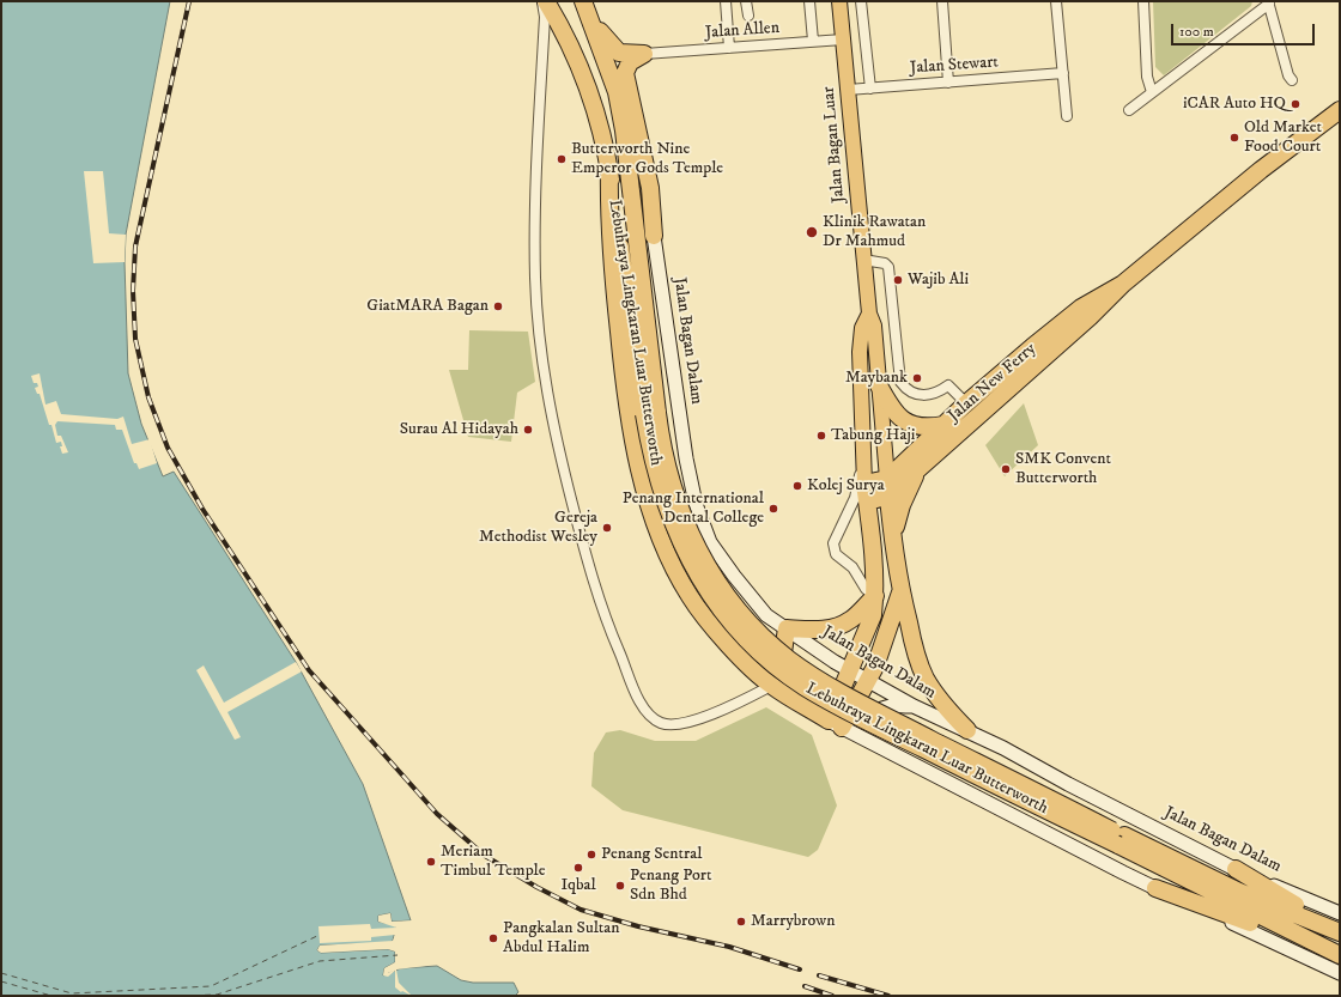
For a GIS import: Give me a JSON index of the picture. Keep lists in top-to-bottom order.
{
  "streets": {
    "highway": ["Lebuhraya Lingkaran Luar Butterworth", "Jalan New Ferry"],
    "main road": ["Jalan Bagan Luar"],
    "street": ["Jalan Allen", "Jalan Stewart", "Jalan Bagan Dalam"]
  },
  "crossings": [
    ["Jalan Allen", "Jalan Bagan Luar"],
    ["Jalan Stewart", "Jalan Bagan Luar"],
    ["Jalan Bagan Luar", "Jalan New Ferry"]
  ],
  "places": [
    "iCAR Auto HQ",
    "Old Market Food Court",
    "Butterworth Nine Emperor Gods Temple",
    "Klinik Rawatan Dr Mahmud",
    "Wajib Ali",
    "GiatMARA Bagan",
    "Maybank",
    "Surau Al Hidayah",
    "Tabung Haji",
    "SMK Convent Butterworth",
    "Kolej Surya",
    "Penang International Dental College",
    "Gereja Methodist Wesley",
    "Penang Sentral",
    "Meriam Timbul Temple",
    "Iqbal",
    "Penang Port Sdn Bhd",
    "Marrybrown",
    "Pangkalan Sultan Abdul Halim"
  ],
  "scale_bar": "100 m"
}
